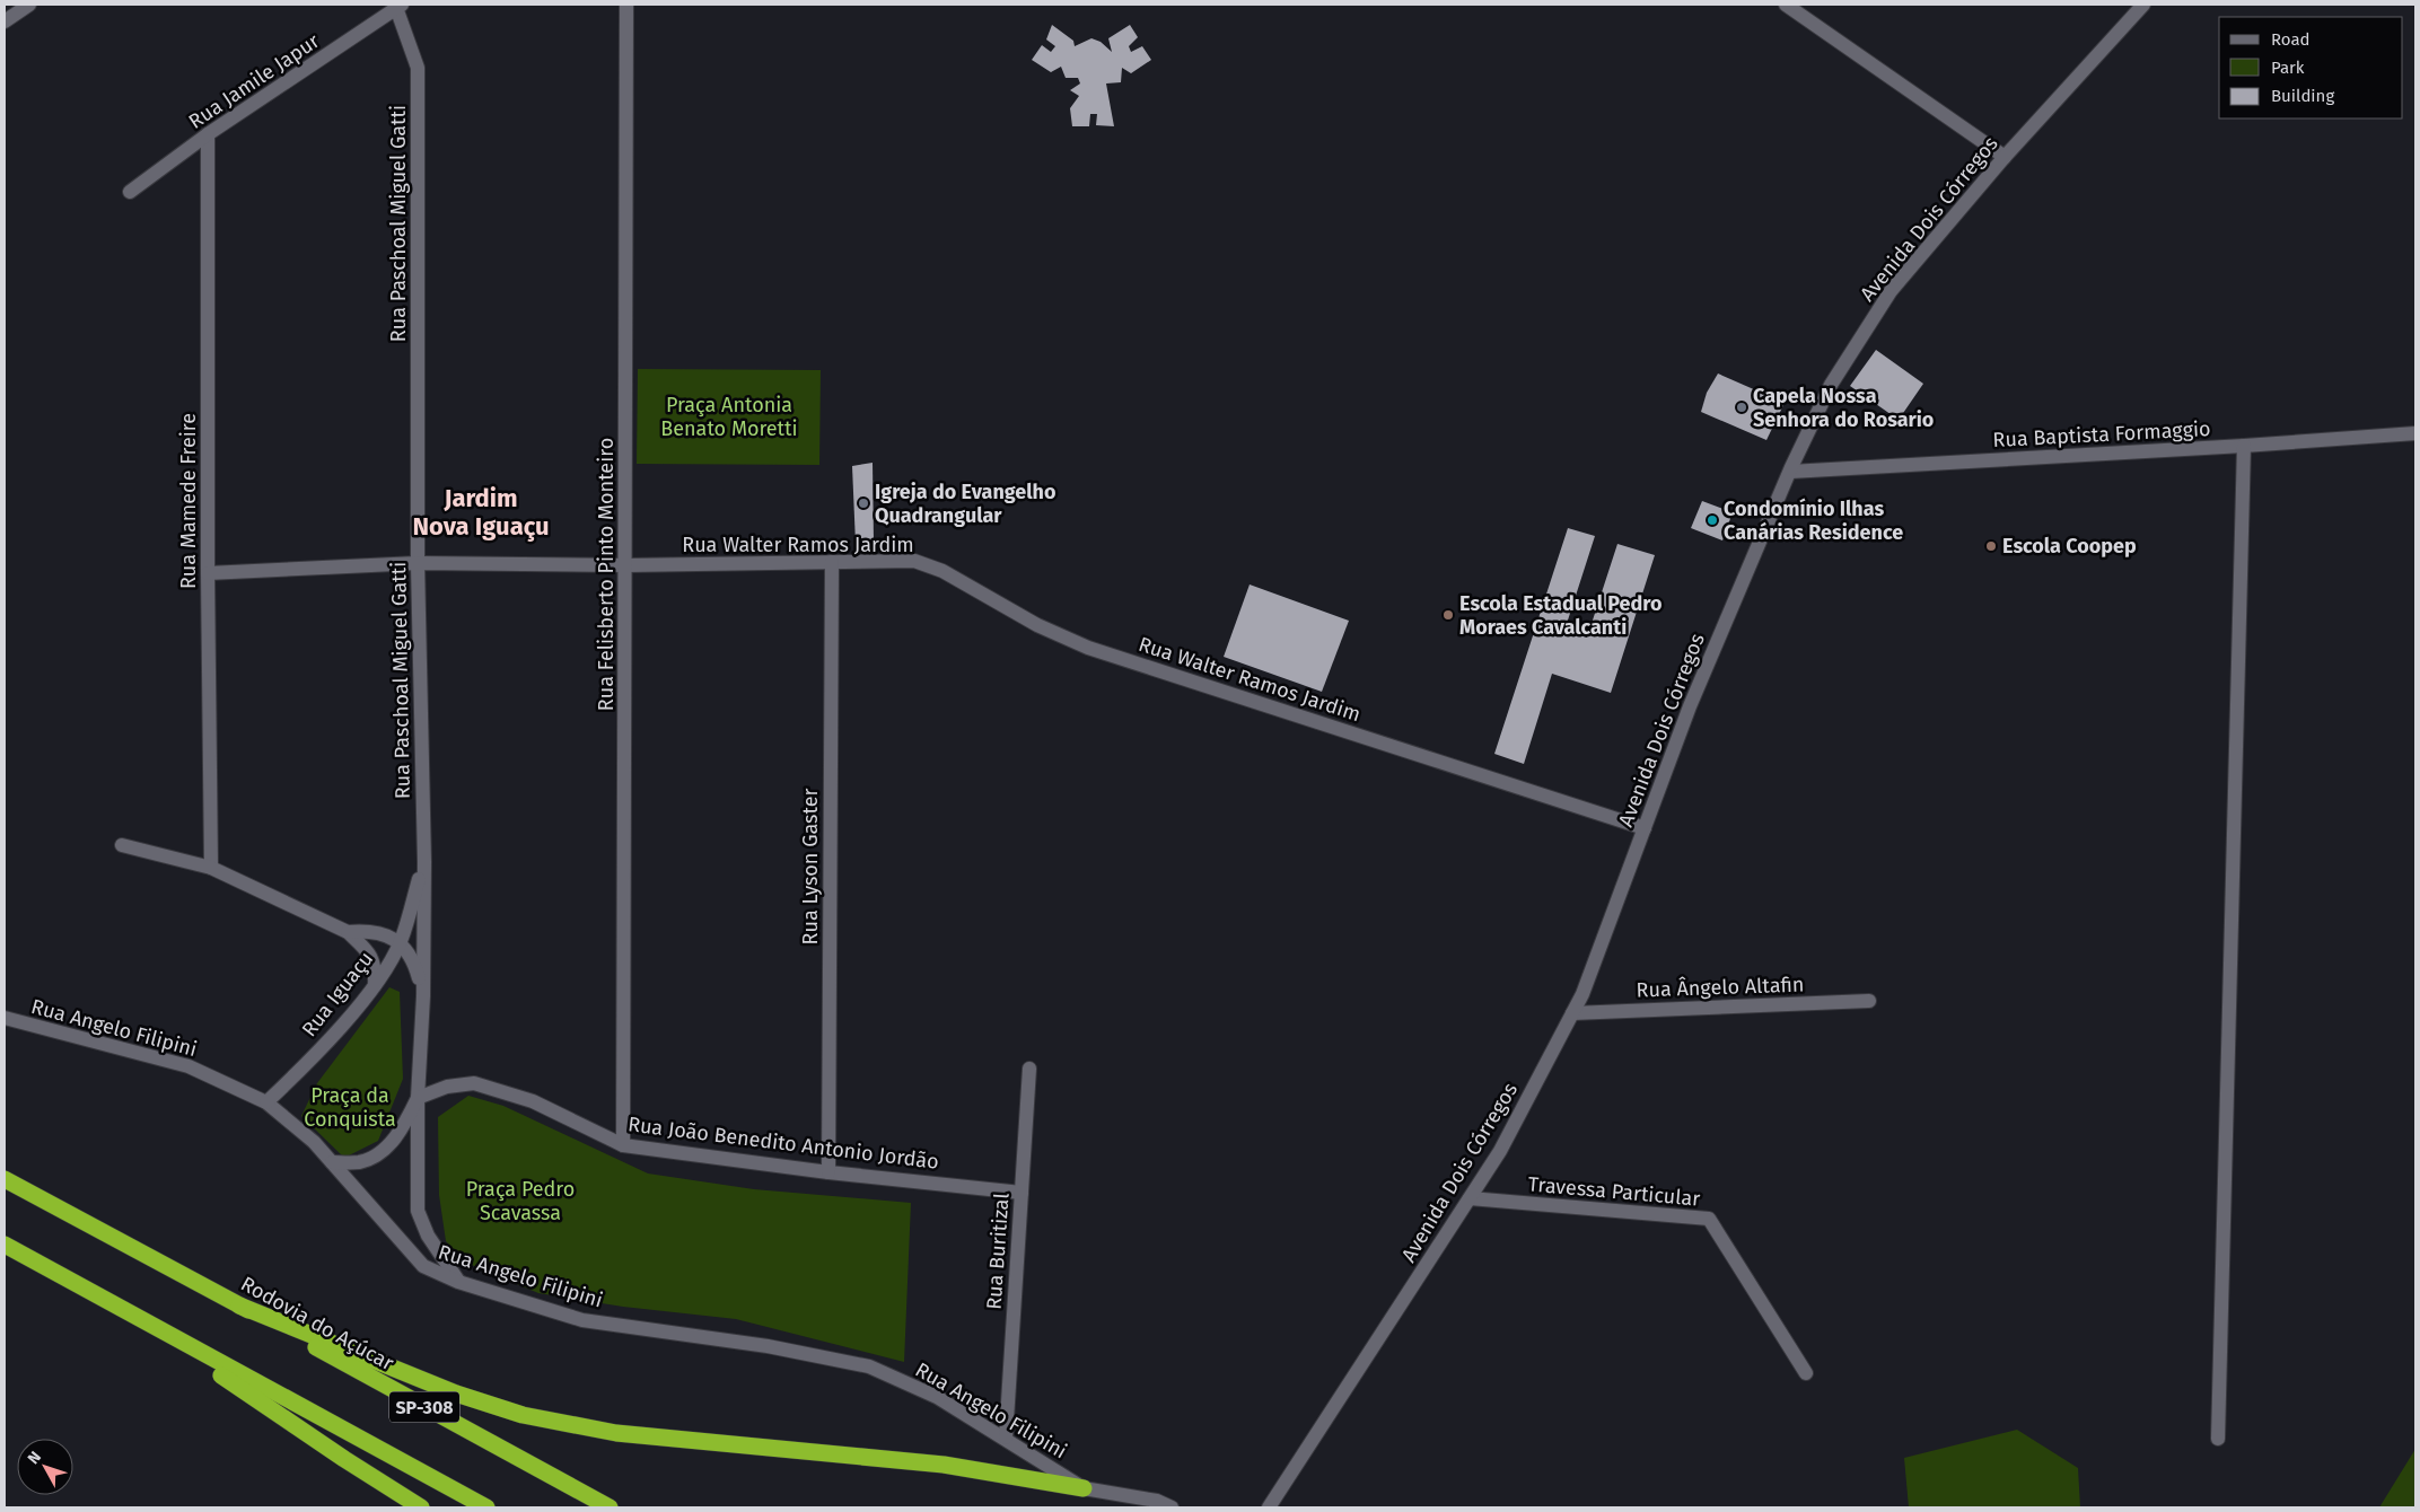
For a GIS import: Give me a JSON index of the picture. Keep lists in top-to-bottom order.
{
  "streets": {
    "highway": ["Rodovia do Açúcar", "SP-308"],
    "street": [
      "Rua Jamile Japur",
      "Avenida Dois Córregos",
      "Rua Paschoal Miguel Gatti",
      "Rua Baptista Formaggio",
      "Rua Mamede Freire",
      "Rua Walter Ramos Jardim",
      "Rua Felisberto Pinto Monteiro",
      "Rua Lyson Gaster",
      "Rua Ângelo Altafin",
      "Rua Iguaçu",
      "Rua Angelo Filipini",
      "Rua João Benedito Antonio Jordão",
      "Travessa Particular",
      "Rua Buritizal"
    ]
  },
  "crossings": [
    ["Rua Jamile Japur", "Rua Paschoal Miguel Gatti"],
    ["Rua Jamile Japur", "Rua Mamede Freire"],
    ["Avenida Dois Córregos", "Rua Baptista Formaggio"],
    ["Avenida Dois Córregos", "Rua Walter Ramos Jardim"],
    ["Avenida Dois Córregos", "Rua Ângelo Altafin"],
    ["Avenida Dois Córregos", "Travessa Particular"],
    ["Rua Paschoal Miguel Gatti", "Rua Walter Ramos Jardim"],
    ["Rua Paschoal Miguel Gatti", "Rua Iguaçu"],
    ["Rua Paschoal Miguel Gatti", "Rua Angelo Filipini"],
    ["Rua Paschoal Miguel Gatti", "Rua João Benedito Antonio Jordão"],
    ["Rua Mamede Freire", "Rua Walter Ramos Jardim"],
    ["Rua Walter Ramos Jardim", "Rua Felisberto Pinto Monteiro"],
    ["Rua Walter Ramos Jardim", "Rua Lyson Gaster"],
    ["Rua Felisberto Pinto Monteiro", "Rua João Benedito Antonio Jordão"],
    ["Rua Lyson Gaster", "Rua João Benedito Antonio Jordão"],
    ["Rua Iguaçu", "Rua Angelo Filipini"],
    ["Rua Angelo Filipini", "Rua Buritizal"],
    ["Rua João Benedito Antonio Jordão", "Rua Buritizal"]
  ],
  "districts": ["Jardim Nova Iguaçu"],
  "parks": ["Praça Antonia Benato Moretti", "Praça da Conquista", "Praça Pedro Scavassa"],
  "places": [
    "Capela Nossa Senhora do Rosario",
    "Igreja do Evangelho Quadrangular",
    "Condomínio Ilhas Canárias Residence",
    "Escola Coopep",
    "Escola Estadual Pedro Moraes Cavalcanti"
  ],
  "legend": ["Road", "Park", "Building"],
  "north": "top left"
}
